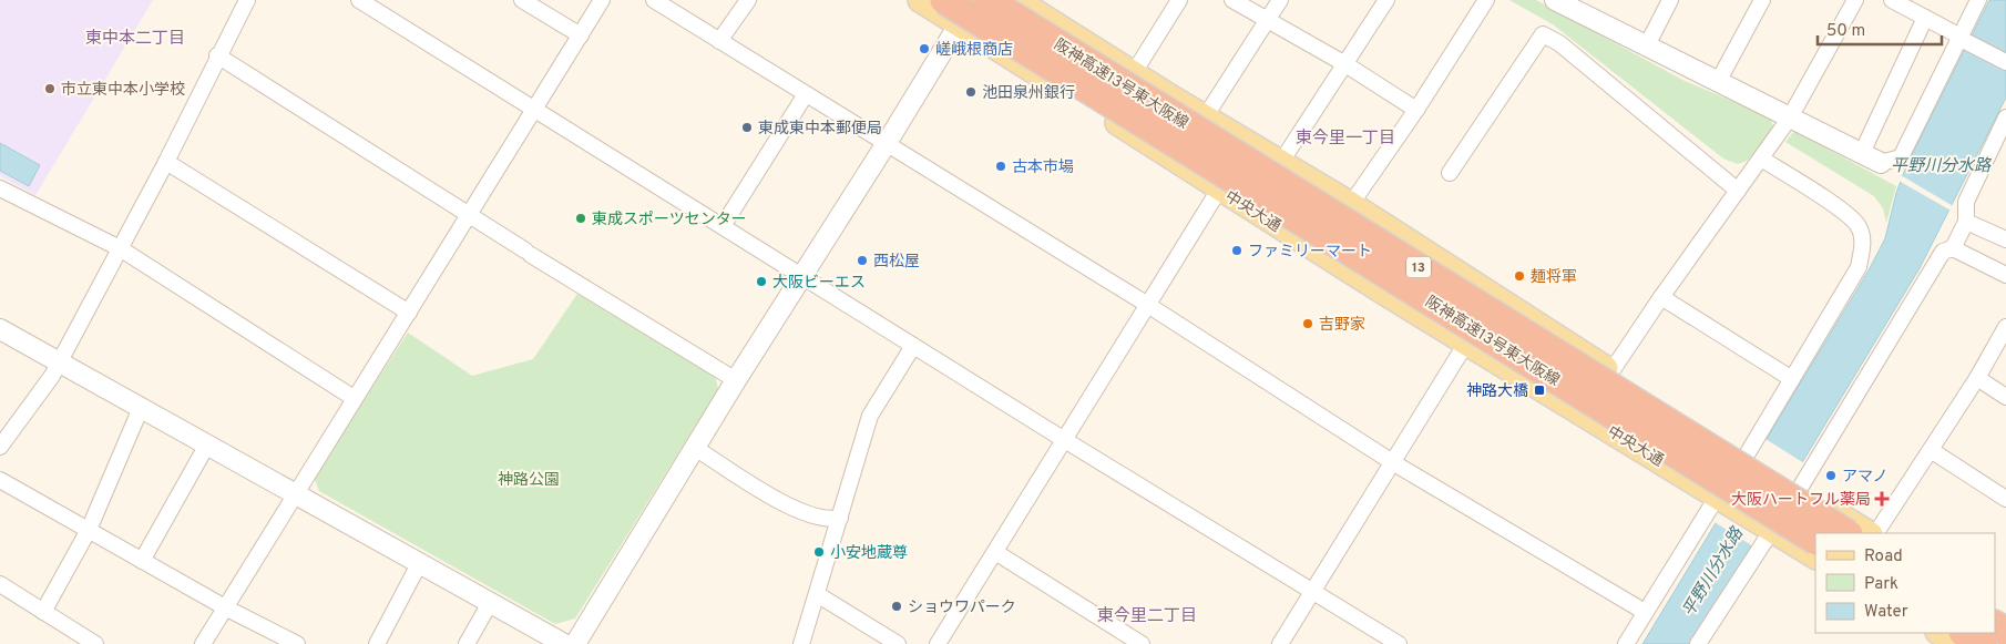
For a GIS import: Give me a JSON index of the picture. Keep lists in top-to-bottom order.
{
  "streets": {
    "highway": ["阪神高速13号東大阪線", "13"],
    "main road": ["中央大通"]
  },
  "districts": ["東中本二丁目", "東今里一丁目", "東今里二丁目"],
  "water": ["平野川分水路"],
  "parks": ["神路公園"],
  "places": {
    "other": [
      "嵯峨根商店",
      "市立東中本小学校",
      "池田泉州銀行",
      "東成東中本郵便局",
      "古本市場",
      "東成スポーツセンター",
      "ファミリーマート",
      "西松屋",
      "麺将軍",
      "大阪ビーエス",
      "吉野家",
      "アマノ",
      "小安地蔵尊",
      "ショウワパーク"
    ],
    "transit": ["神路大橋"],
    "health": ["大阪ハートフル薬局"]
  },
  "legend": ["Road", "Park", "Water"],
  "scale_bar": "50 m"
}
